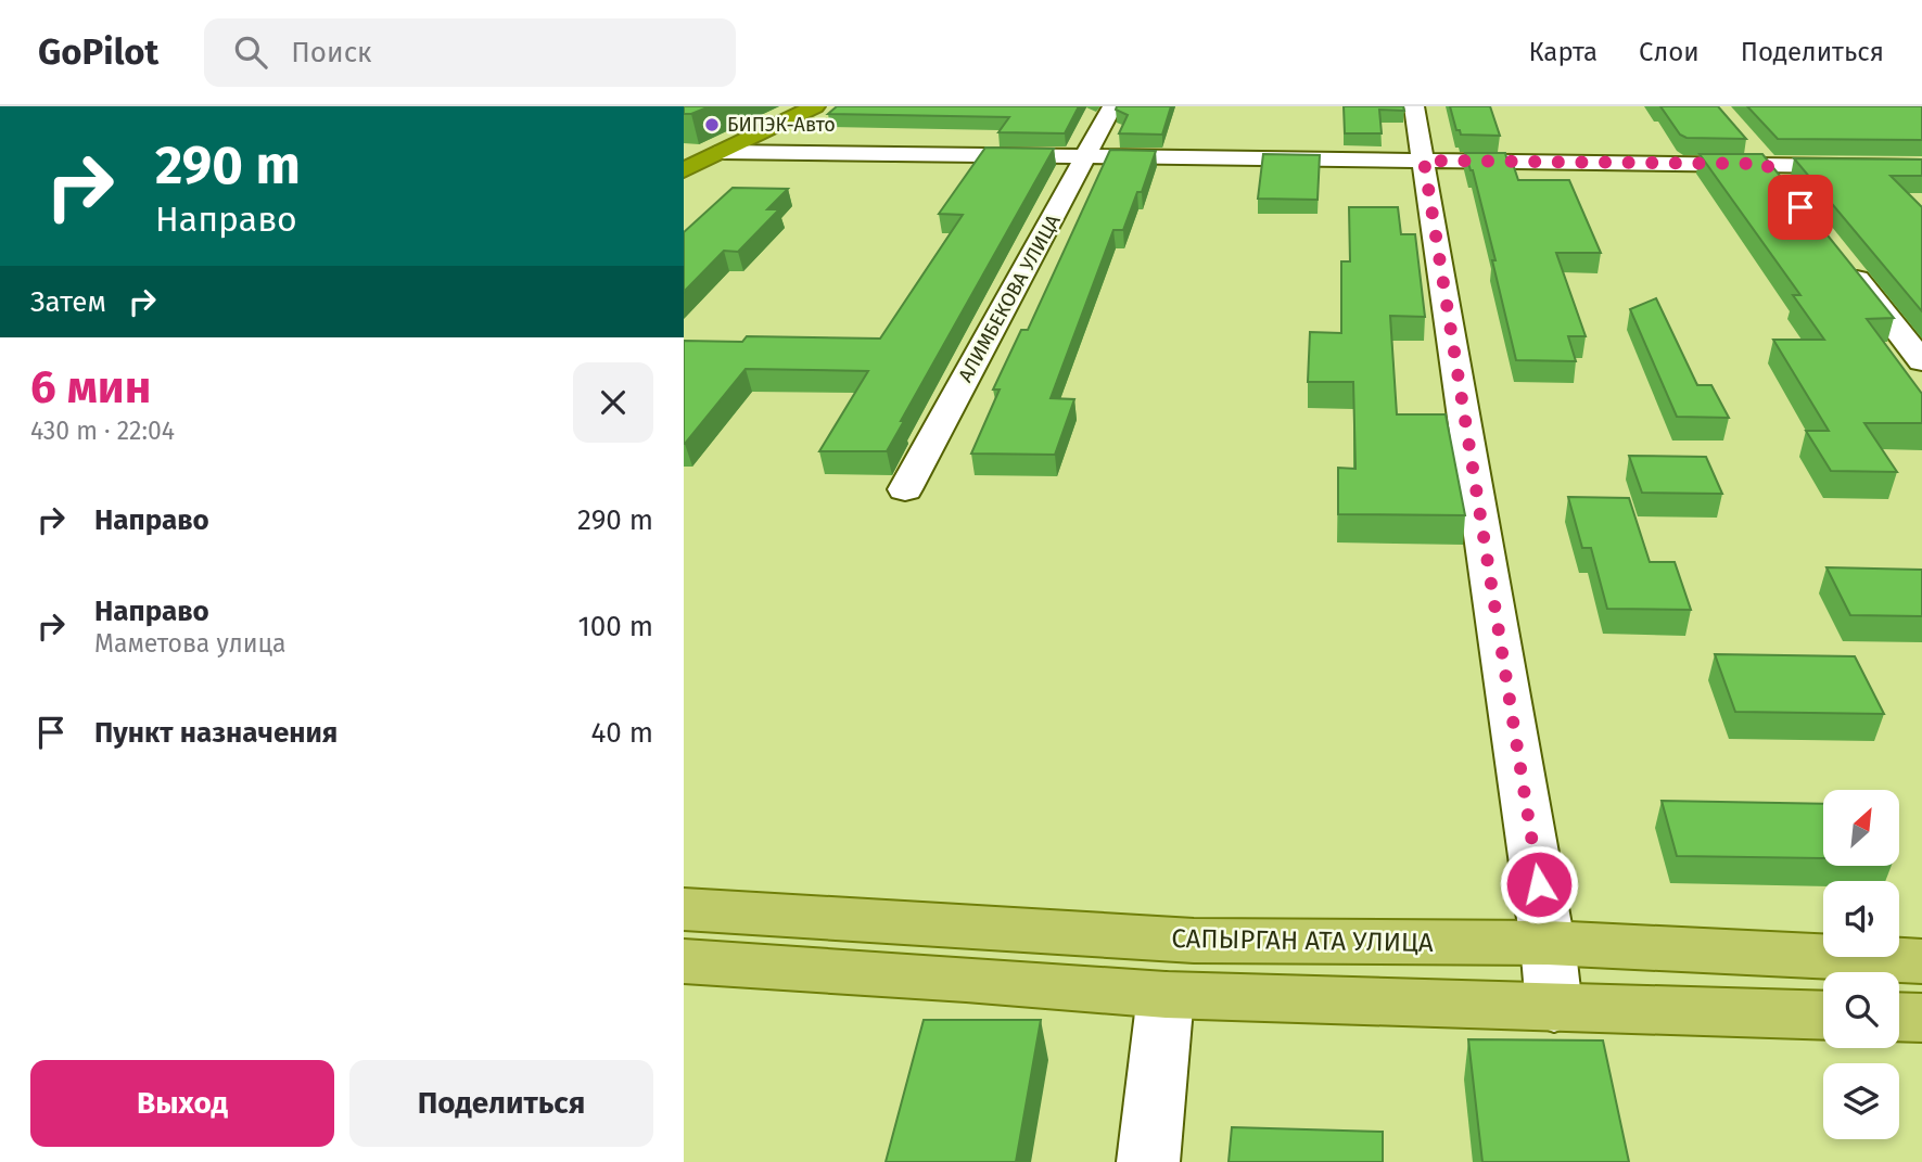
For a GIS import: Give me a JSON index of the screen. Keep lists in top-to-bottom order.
{
  "streets": {
    "main road": ["САПЫРГАН АТА УЛИЦА"],
    "street": ["АЛИМБЕКОВА УЛИЦА"]
  },
  "places": ["БИПЭК-Авто"],
  "north": "top right",
  "page": {
    "header": "GoPilot",
    "search": "Поиск",
    "nav": ["Карта", "Слои", "Поделиться"],
    "turn": ["290 m", "Направо"],
    "then": "Затем",
    "heading": ["6 мин", "430 m · 22:04"],
    "list": [
      {
        "name": "Направо",
        "value": "290 m"
      },
      {
        "name": "Направо",
        "note": "Маметова улица",
        "value": "100 m"
      },
      {
        "name": "Пункт назначения",
        "value": "40 m"
      }
    ],
    "buttons": ["Выход", "Поделиться"]
  }
}
